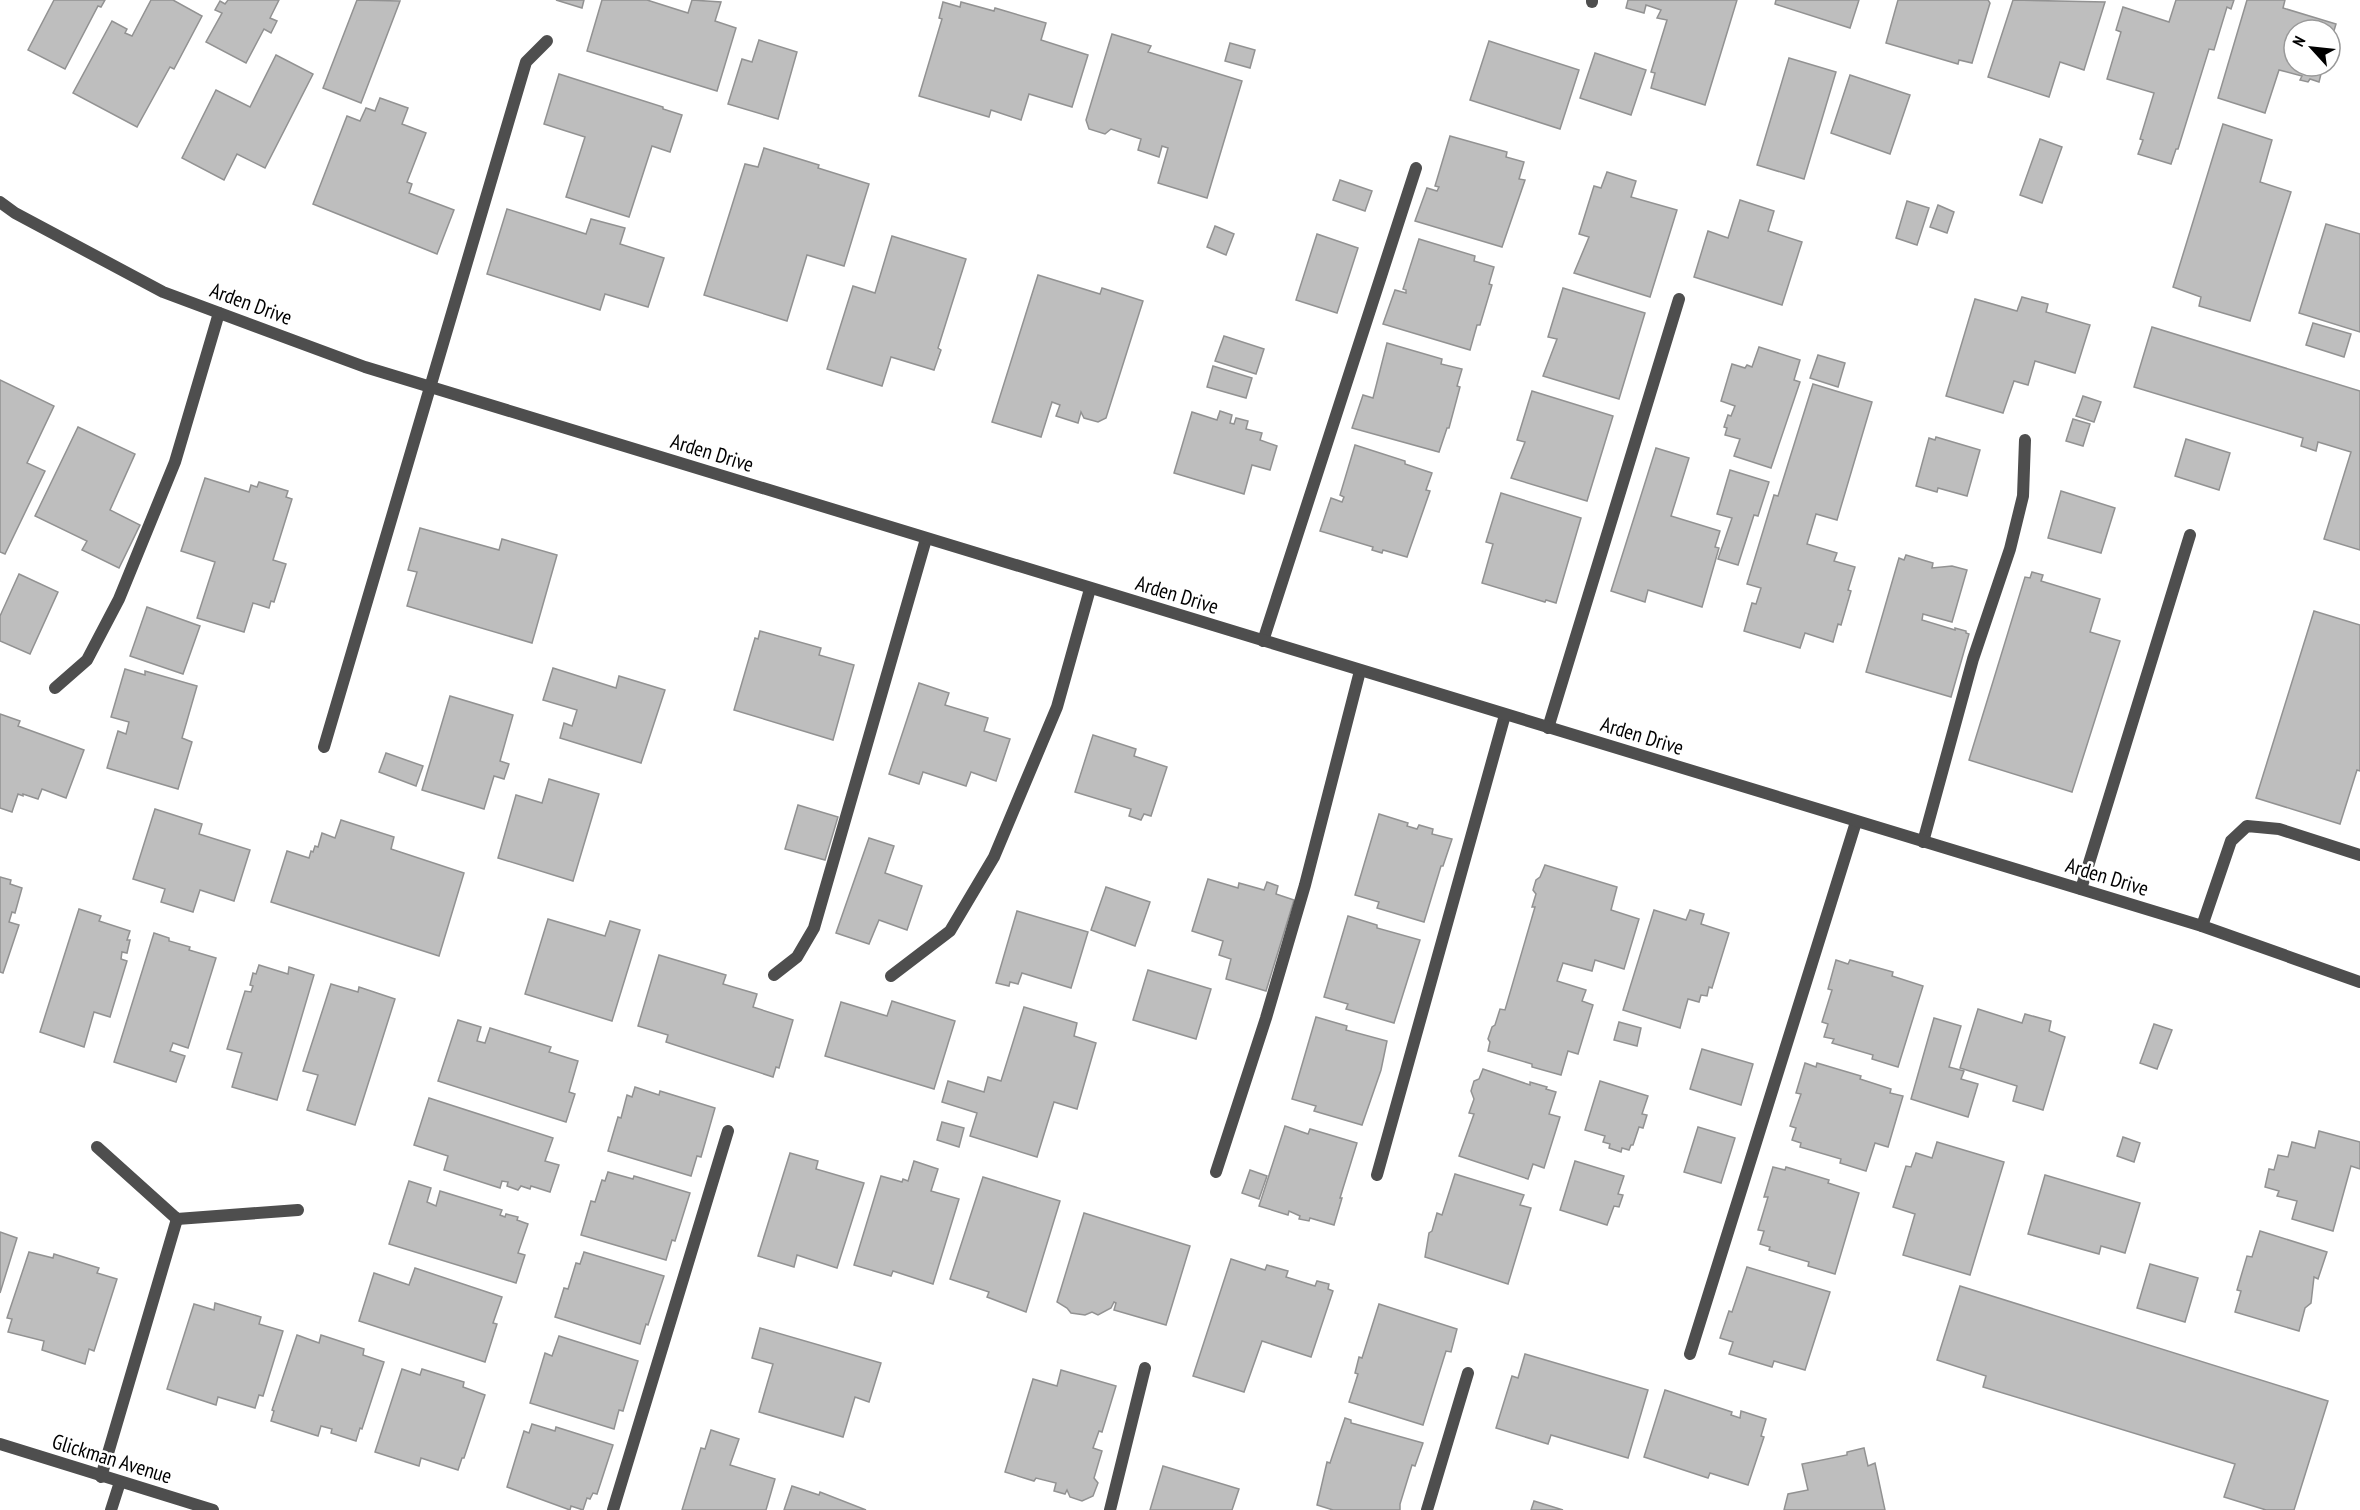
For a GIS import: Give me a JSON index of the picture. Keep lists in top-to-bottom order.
{
  "streets": {
    "street": ["Arden Drive", "Glickman Avenue"]
  },
  "north": "top left"
}
